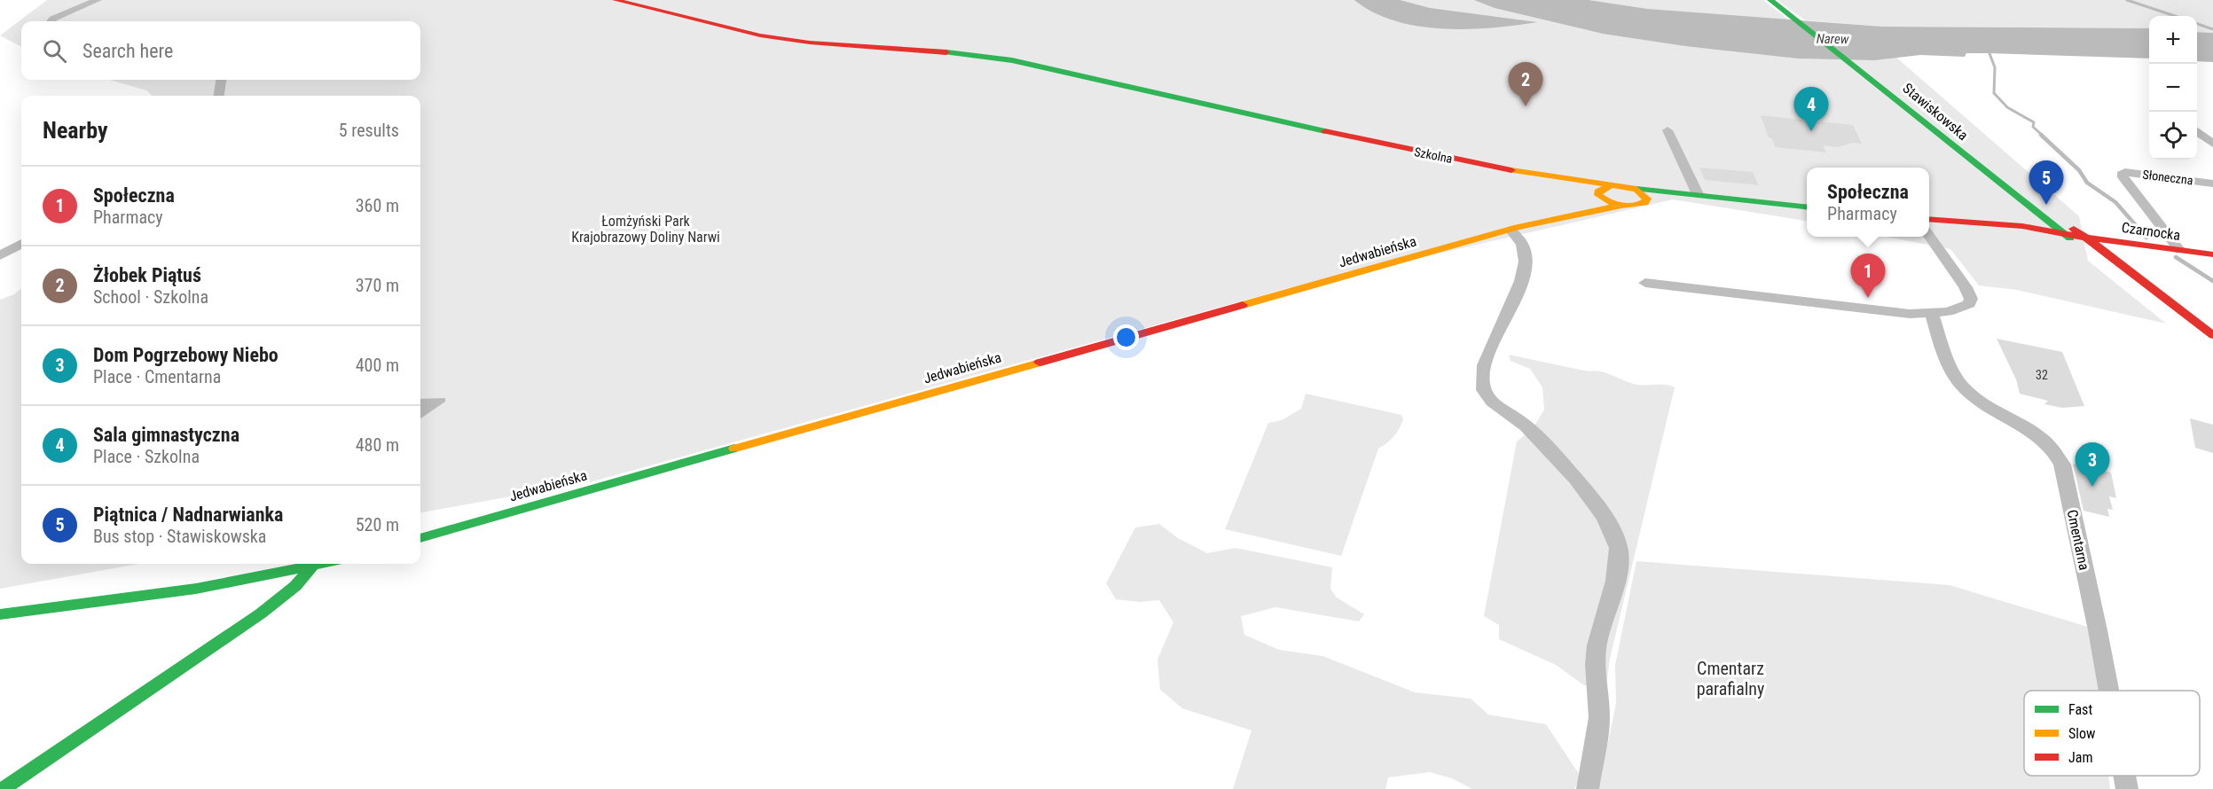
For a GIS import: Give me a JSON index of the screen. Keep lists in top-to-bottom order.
{
  "streets": {
    "main road": [
      "Stawiskowska",
      "Szkolna",
      "Czarnocka",
      "Jedwabieńska"
    ],
    "street": ["Słoneczna", "Cmentarna"]
  },
  "crossings": [
    ["Stawiskowska", "Czarnocka"],
    ["Szkolna", "Jedwabieńska"],
    ["Słoneczna", "Czarnocka"]
  ],
  "water": ["Narew"],
  "parks": ["Łomżyński Park Krajobrazowy Doliny Narwi", "Cmentarz parafialny"],
  "house_numbers": ["32"],
  "legend": ["Fast", "Slow", "Jam"],
  "page": {
    "map_buttons": ["+", "−"],
    "search": "Search here",
    "pins": [
      "2",
      "4",
      "5",
      "1",
      "3"
    ],
    "heading": ["Nearby", "5 results"],
    "list": [
      {
        "mark": "1",
        "name": "Społeczna",
        "note": "Pharmacy",
        "value": "360 m"
      },
      {
        "mark": "2",
        "name": "Żłobek Piątuś",
        "note": "School · Szkolna",
        "value": "370 m"
      },
      {
        "mark": "3",
        "name": "Dom Pogrzebowy Niebo",
        "note": "Place · Cmentarna",
        "value": "400 m"
      },
      {
        "mark": "4",
        "name": "Sala gimnastyczna",
        "note": "Place · Szkolna",
        "value": "480 m"
      },
      {
        "mark": "5",
        "name": "Piątnica / Nadnarwianka",
        "note": "Bus stop · Stawiskowska",
        "value": "520 m"
      }
    ],
    "popup": ["Społeczna", "Pharmacy"]
  }
}
